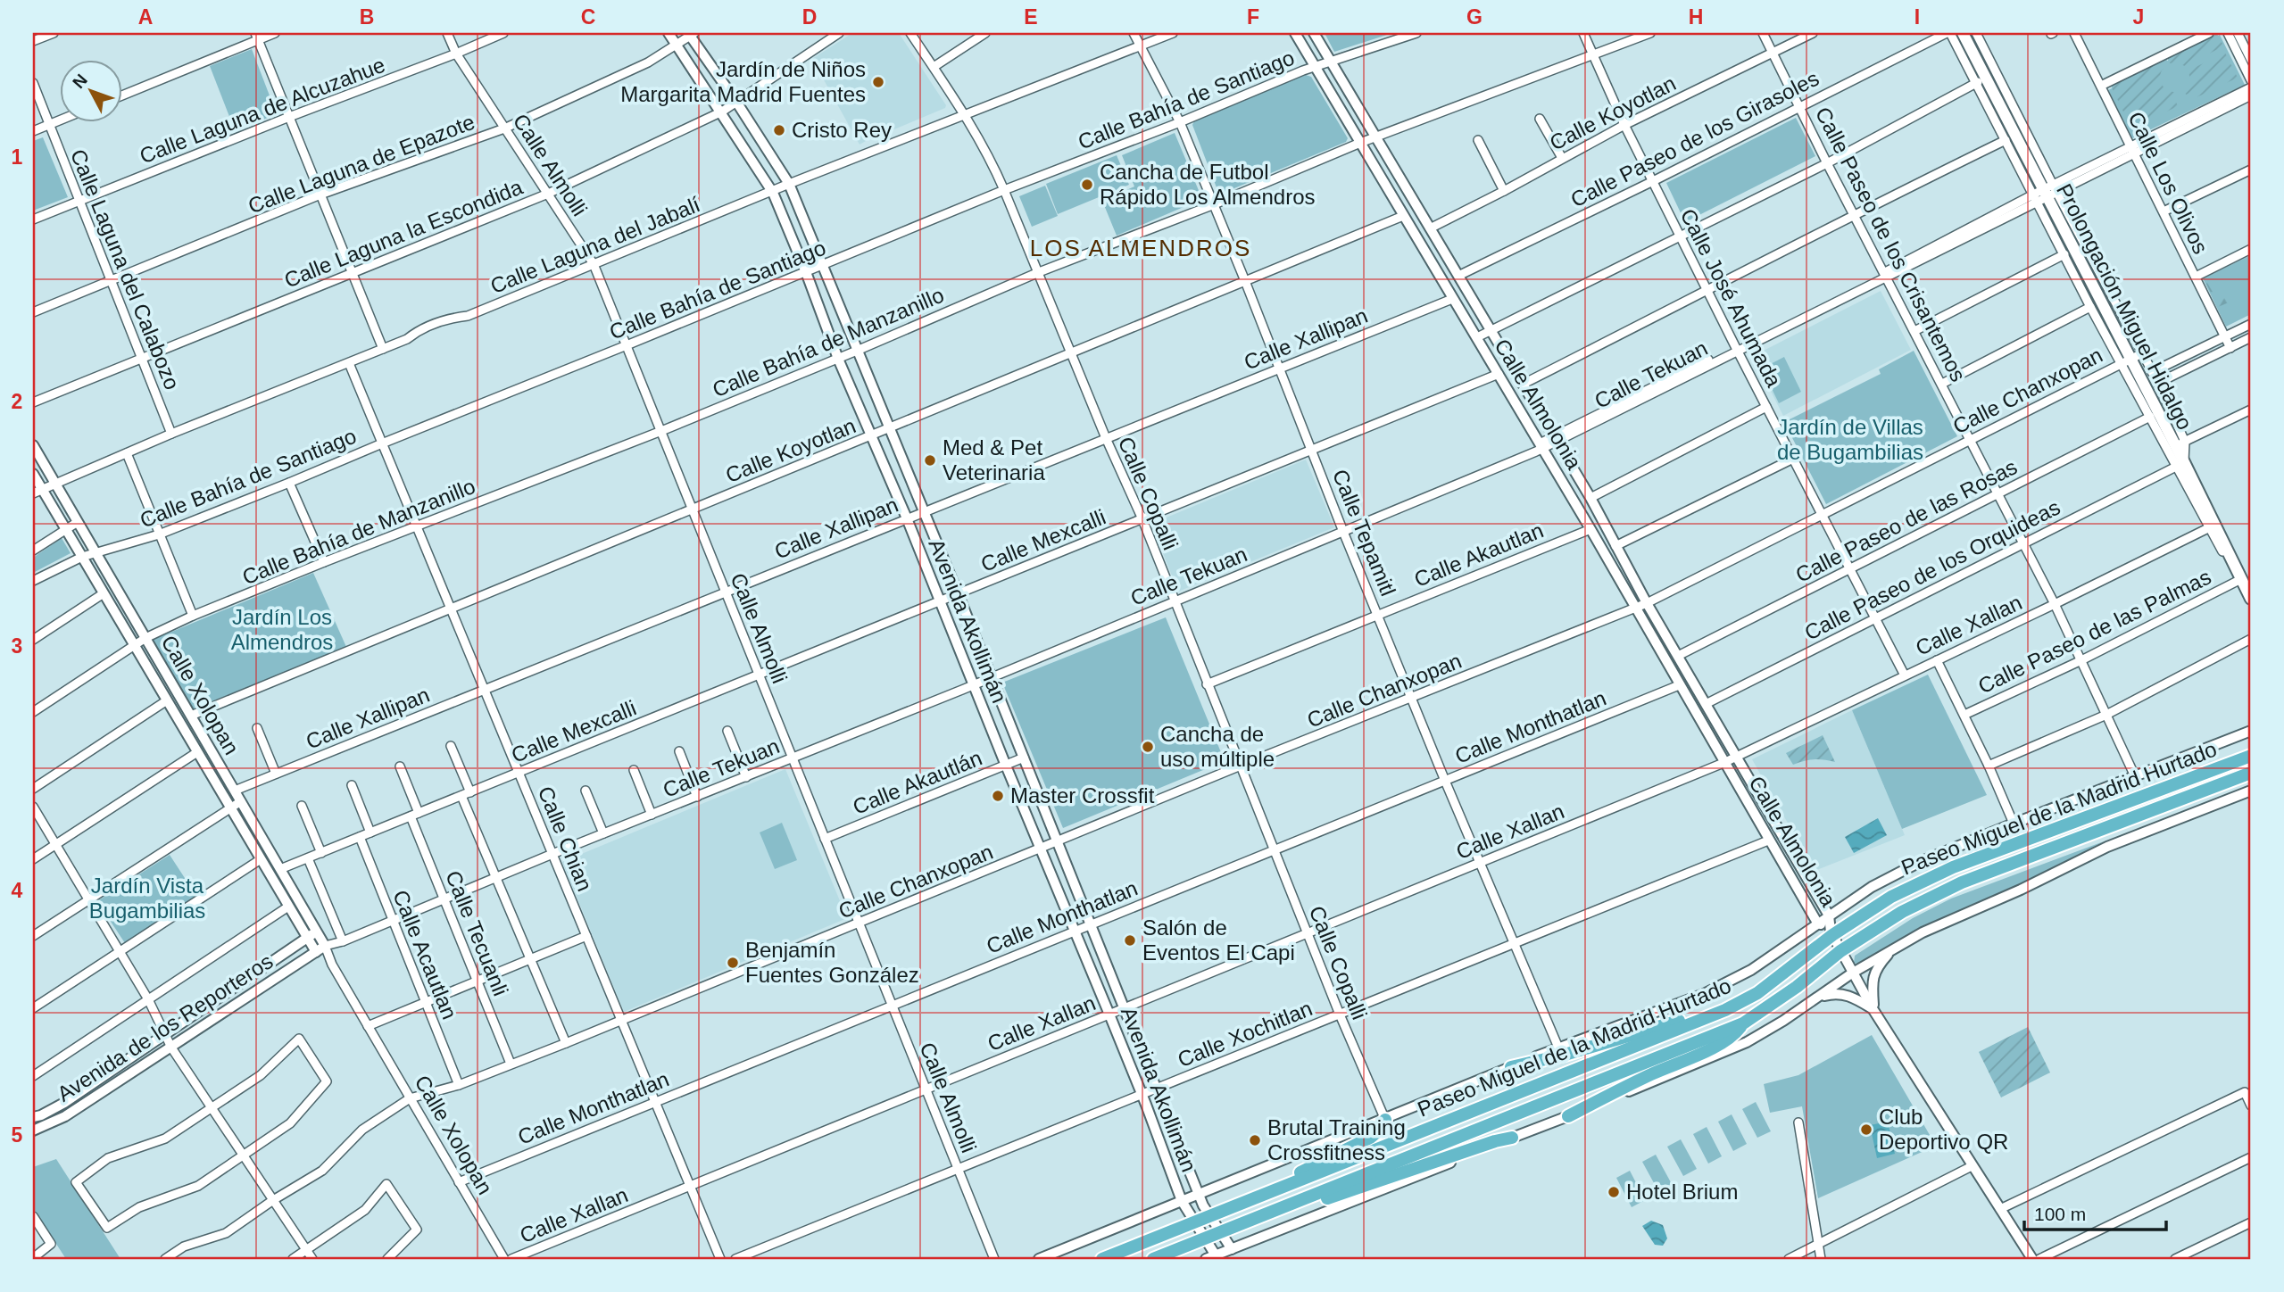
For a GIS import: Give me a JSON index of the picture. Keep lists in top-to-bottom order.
{
  "streets": {
    "highway": ["Paseo Miguel de la Madrid Hurtado"],
    "main road": ["Prolongación Miguel Hidalgo"],
    "street": [
      "Calle Bahía de Santiago",
      "Calle Laguna de Alcuzahue",
      "Calle Koyotlan",
      "Calle Paseo de los Girasoles",
      "Calle Laguna de Epazote",
      "Calle Almolli",
      "Calle Los Olivos",
      "Calle Laguna la Escondida",
      "Calle Paseo de los Crisantemos",
      "Calle Laguna del Jabalí",
      "Calle Laguna del Calabozo",
      "Calle José Ahumada",
      "Calle Xallipan",
      "Calle Bahía de Manzanillo",
      "Calle Tekuan",
      "Calle Chanxopan",
      "Calle Almolonia",
      "Calle Copalli",
      "Calle Paseo de las Rosas",
      "Calle Tepamitl",
      "Calle Mexcalli",
      "Calle Akautlan",
      "Calle Paseo de los Orquideas",
      "Avenida Akollimán",
      "Calle Xallan",
      "Calle Paseo de las Palmas",
      "Calle Xolopan",
      "Calle Monthatlan",
      "Calle Akautlán",
      "Calle Chian",
      "Calle Tecuanli",
      "Calle Acautlan",
      "Avenida de los Reporteros",
      "Calle Xochitlan"
    ]
  },
  "crossings": [
    ["Calle Bahía de Santiago", "Calle Almolli"],
    ["Calle Bahía de Santiago", "Calle Almolonia"],
    ["Calle Bahía de Santiago", "Calle Copalli"],
    ["Calle Bahía de Santiago", "Calle Tepamitl"],
    ["Calle Bahía de Santiago", "Avenida Akollimán"],
    ["Calle Bahía de Santiago", "Calle Xolopan"],
    ["Calle Bahía de Santiago", "Calle Chian"],
    ["Calle Laguna de Alcuzahue", "Calle Almolli"],
    ["Calle Laguna de Alcuzahue", "Calle Laguna del Calabozo"],
    ["Calle Koyotlan", "Calle Almolli"],
    ["Calle Koyotlan", "Calle Paseo de los Crisantemos"],
    ["Calle Koyotlan", "Calle José Ahumada"],
    ["Calle Koyotlan", "Calle Almolonia"],
    ["Calle Koyotlan", "Calle Copalli"],
    ["Calle Koyotlan", "Calle Tepamitl"],
    ["Calle Koyotlan", "Avenida Akollimán"],
    ["Calle Koyotlan", "Calle Xolopan"],
    ["Calle Koyotlan", "Calle Chian"],
    ["Calle Paseo de los Girasoles", "Calle Paseo de los Crisantemos"],
    ["Calle Paseo de los Girasoles", "Calle José Ahumada"],
    ["Calle Paseo de los Girasoles", "Calle Almolonia"],
    ["Calle Laguna de Epazote", "Calle Almolli"],
    ["Calle Laguna de Epazote", "Calle Laguna del Calabozo"],
    ["Calle Laguna de Epazote", "Avenida Akollimán"],
    ["Calle Almolli", "Calle Laguna la Escondida"],
    ["Calle Almolli", "Calle Laguna del Jabalí"],
    ["Calle Almolli", "Calle Xallipan"],
    ["Calle Almolli", "Calle Bahía de Manzanillo"],
    ["Calle Almolli", "Calle Tekuan"],
    ["Calle Almolli", "Calle Chanxopan"],
    ["Calle Almolli", "Calle Mexcalli"],
    ["Calle Almolli", "Calle Xallan"],
    ["Calle Almolli", "Calle Monthatlan"],
    ["Calle Almolli", "Calle Akautlán"],
    ["Calle Almolli", "Calle Xochitlan"],
    ["Calle Los Olivos", "Calle Tekuan"],
    ["Calle Laguna la Escondida", "Calle Laguna del Calabozo"],
    ["Calle Laguna la Escondida", "Avenida Akollimán"],
    ["Calle Paseo de los Crisantemos", "Calle Tekuan"],
    ["Calle Paseo de los Crisantemos", "Calle Chanxopan"],
    ["Calle Paseo de los Crisantemos", "Calle Paseo de las Rosas"],
    ["Calle Paseo de los Crisantemos", "Calle Paseo de los Orquideas"],
    ["Calle Paseo de los Crisantemos", "Calle Xallan"],
    ["Calle Paseo de los Crisantemos", "Calle Paseo de las Palmas"],
    ["Calle Laguna del Jabalí", "Calle Laguna del Calabozo"],
    ["Calle Laguna del Jabalí", "Calle Copalli"],
    ["Calle Laguna del Jabalí", "Calle Tepamitl"],
    ["Calle Laguna del Jabalí", "Avenida Akollimán"],
    ["Calle Laguna del Jabalí", "Calle Xolopan"],
    ["Calle Laguna del Jabalí", "Calle Chian"],
    ["Calle José Ahumada", "Calle Bahía de Manzanillo"],
    ["Calle José Ahumada", "Calle Tekuan"],
    ["Calle José Ahumada", "Calle Chanxopan"],
    ["Calle José Ahumada", "Calle Paseo de las Rosas"],
    ["Calle José Ahumada", "Calle Paseo de los Orquideas"],
    ["Calle José Ahumada", "Calle Xallan"],
    ["Prolongación Miguel Hidalgo", "Calle Tekuan"],
    ["Prolongación Miguel Hidalgo", "Calle Chanxopan"],
    ["Prolongación Miguel Hidalgo", "Calle Paseo de los Orquideas"],
    ["Prolongación Miguel Hidalgo", "Calle Xallan"],
    ["Prolongación Miguel Hidalgo", "Calle Paseo de las Palmas"],
    ["Calle Xallipan", "Calle Almolonia"],
    ["Calle Xallipan", "Calle Copalli"],
    ["Calle Xallipan", "Calle Tepamitl"],
    ["Calle Xallipan", "Avenida Akollimán"],
    ["Calle Xallipan", "Calle Xolopan"],
    ["Calle Xallipan", "Calle Chian"],
    ["Calle Bahía de Manzanillo", "Calle Almolonia"],
    ["Calle Bahía de Manzanillo", "Calle Copalli"],
    ["Calle Bahía de Manzanillo", "Calle Tepamitl"],
    ["Calle Bahía de Manzanillo", "Avenida Akollimán"],
    ["Calle Bahía de Manzanillo", "Calle Xolopan"],
    ["Calle Bahía de Manzanillo", "Calle Chian"],
    ["Calle Tekuan", "Calle Almolonia"],
    ["Calle Tekuan", "Calle Copalli"],
    ["Calle Tekuan", "Calle Tepamitl"],
    ["Calle Tekuan", "Avenida Akollimán"],
    ["Calle Tekuan", "Calle Xolopan"],
    ["Calle Tekuan", "Calle Chian"],
    ["Calle Tekuan", "Calle Tecuanli"],
    ["Calle Tekuan", "Calle Acautlan"],
    ["Calle Tekuan", "Avenida de los Reporteros"],
    ["Calle Chanxopan", "Calle Almolonia"],
    ["Calle Chanxopan", "Calle Copalli"],
    ["Calle Chanxopan", "Calle Tepamitl"],
    ["Calle Chanxopan", "Avenida Akollimán"],
    ["Calle Chanxopan", "Calle Xolopan"],
    ["Calle Chanxopan", "Calle Chian"],
    ["Calle Chanxopan", "Calle Tecuanli"],
    ["Calle Chanxopan", "Calle Acautlan"],
    ["Calle Almolonia", "Calle Paseo de las Rosas"],
    ["Calle Almolonia", "Calle Mexcalli"],
    ["Calle Almolonia", "Calle Akautlan"],
    ["Calle Almolonia", "Calle Paseo de los Orquideas"],
    ["Calle Almolonia", "Calle Xallan"],
    ["Calle Almolonia", "Calle Monthatlan"],
    ["Calle Almolonia", "Paseo Miguel de la Madrid Hurtado"],
    ["Calle Almolonia", "Calle Xochitlan"],
    ["Calle Copalli", "Calle Mexcalli"],
    ["Calle Copalli", "Calle Akautlan"],
    ["Calle Copalli", "Calle Xallan"],
    ["Calle Copalli", "Calle Monthatlan"],
    ["Calle Copalli", "Calle Xochitlan"],
    ["Calle Tepamitl", "Calle Mexcalli"],
    ["Calle Tepamitl", "Calle Akautlan"],
    ["Calle Tepamitl", "Calle Xallan"],
    ["Calle Tepamitl", "Calle Monthatlan"],
    ["Calle Tepamitl", "Calle Xochitlan"],
    ["Calle Mexcalli", "Avenida Akollimán"],
    ["Calle Mexcalli", "Calle Xolopan"],
    ["Calle Mexcalli", "Calle Chian"],
    ["Calle Mexcalli", "Calle Tecuanli"],
    ["Calle Mexcalli", "Calle Acautlan"],
    ["Avenida Akollimán", "Calle Xallan"],
    ["Avenida Akollimán", "Calle Monthatlan"],
    ["Avenida Akollimán", "Calle Akautlán"],
    ["Avenida Akollimán", "Paseo Miguel de la Madrid Hurtado"],
    ["Avenida Akollimán", "Calle Xochitlan"],
    ["Calle Xallan", "Calle Chian"],
    ["Calle Xolopan", "Calle Monthatlan"],
    ["Calle Xolopan", "Avenida de los Reporteros"],
    ["Calle Monthatlan", "Calle Chian"]
  ],
  "districts": ["LOS ALMENDROS"],
  "parks": ["Jardín de Villas de Bugambilias", "Jardín Los Almendros", "Jardín Vista Bugambilias"],
  "places": [
    "Jardín de Niños Margarita Madrid Fuentes",
    "Cristo Rey",
    "Cancha de Futbol Rápido Los Almendros",
    "Med & Pet Veterinaria",
    "Cancha de uso múltiple",
    "Master Crossfit",
    "Salón de Eventos El Capi",
    "Benjamín Fuentes González",
    "Club Deportivo QR",
    "Brutal Training Crossfitness",
    "Hotel Brium"
  ],
  "scale_bar": "100 m",
  "north": "top left",
  "grid": {
    "columns": [
      "A",
      "B",
      "C",
      "D",
      "E",
      "F",
      "G",
      "H",
      "I",
      "J"
    ],
    "rows": [
      "1",
      "2",
      "3",
      "4",
      "5"
    ]
  }
}
